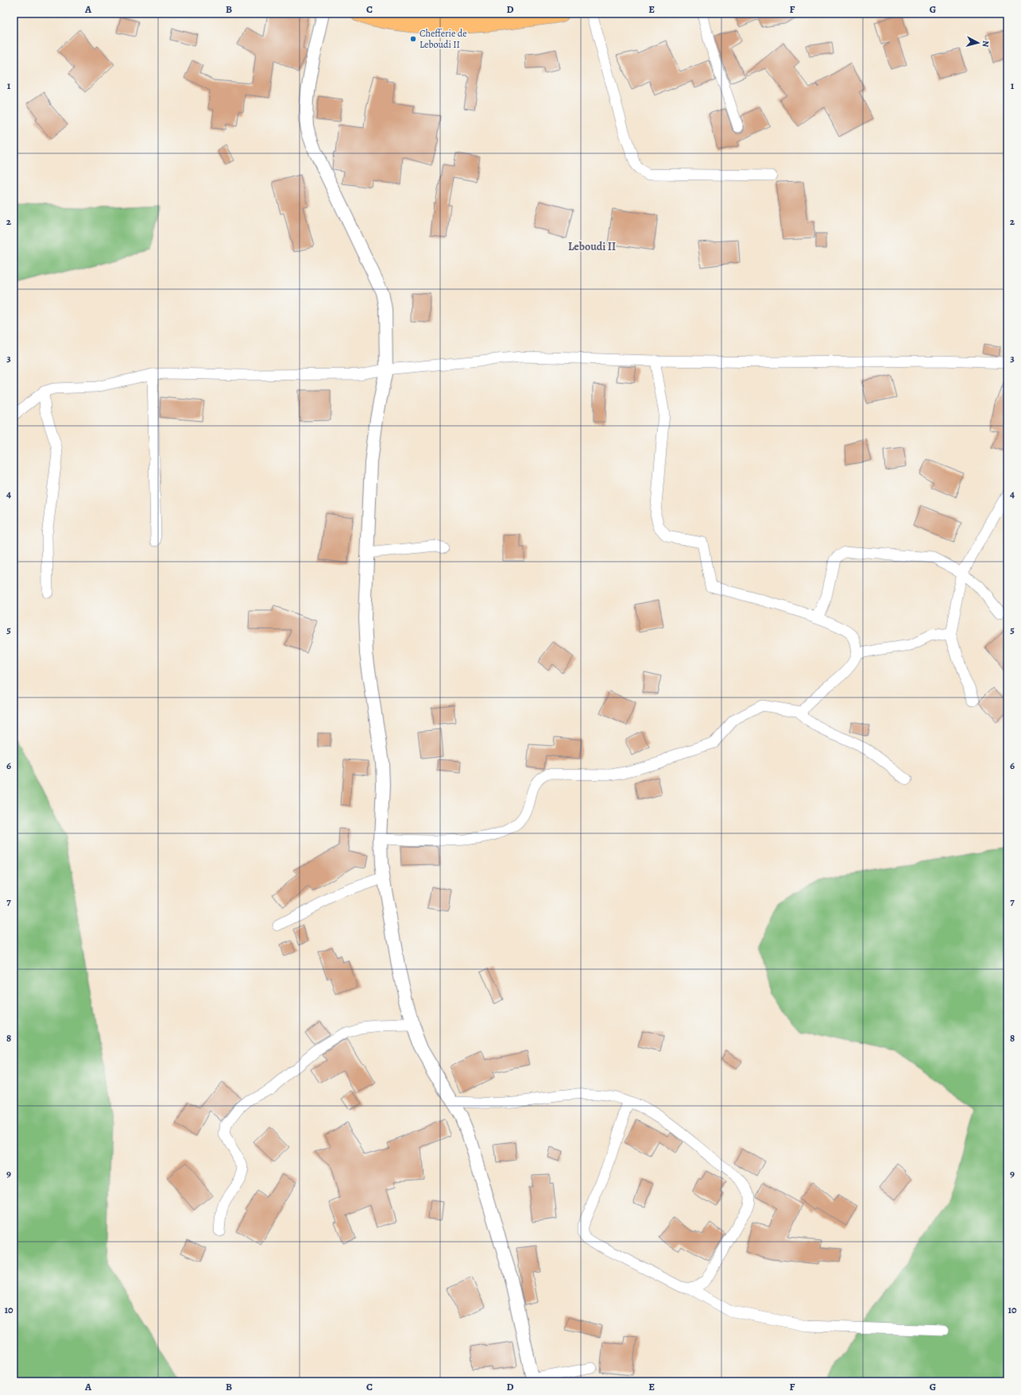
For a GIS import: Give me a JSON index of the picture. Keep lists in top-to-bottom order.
{
  "districts": ["Leboudi II"],
  "places": ["Chefferie de Leboudi II"],
  "north": "right",
  "grid": {
    "columns": [
      "A",
      "B",
      "C",
      "D",
      "E",
      "F",
      "G"
    ],
    "rows": [
      "1",
      "2",
      "3",
      "4",
      "5",
      "6",
      "7",
      "8",
      "9",
      "10"
    ]
  }
}
